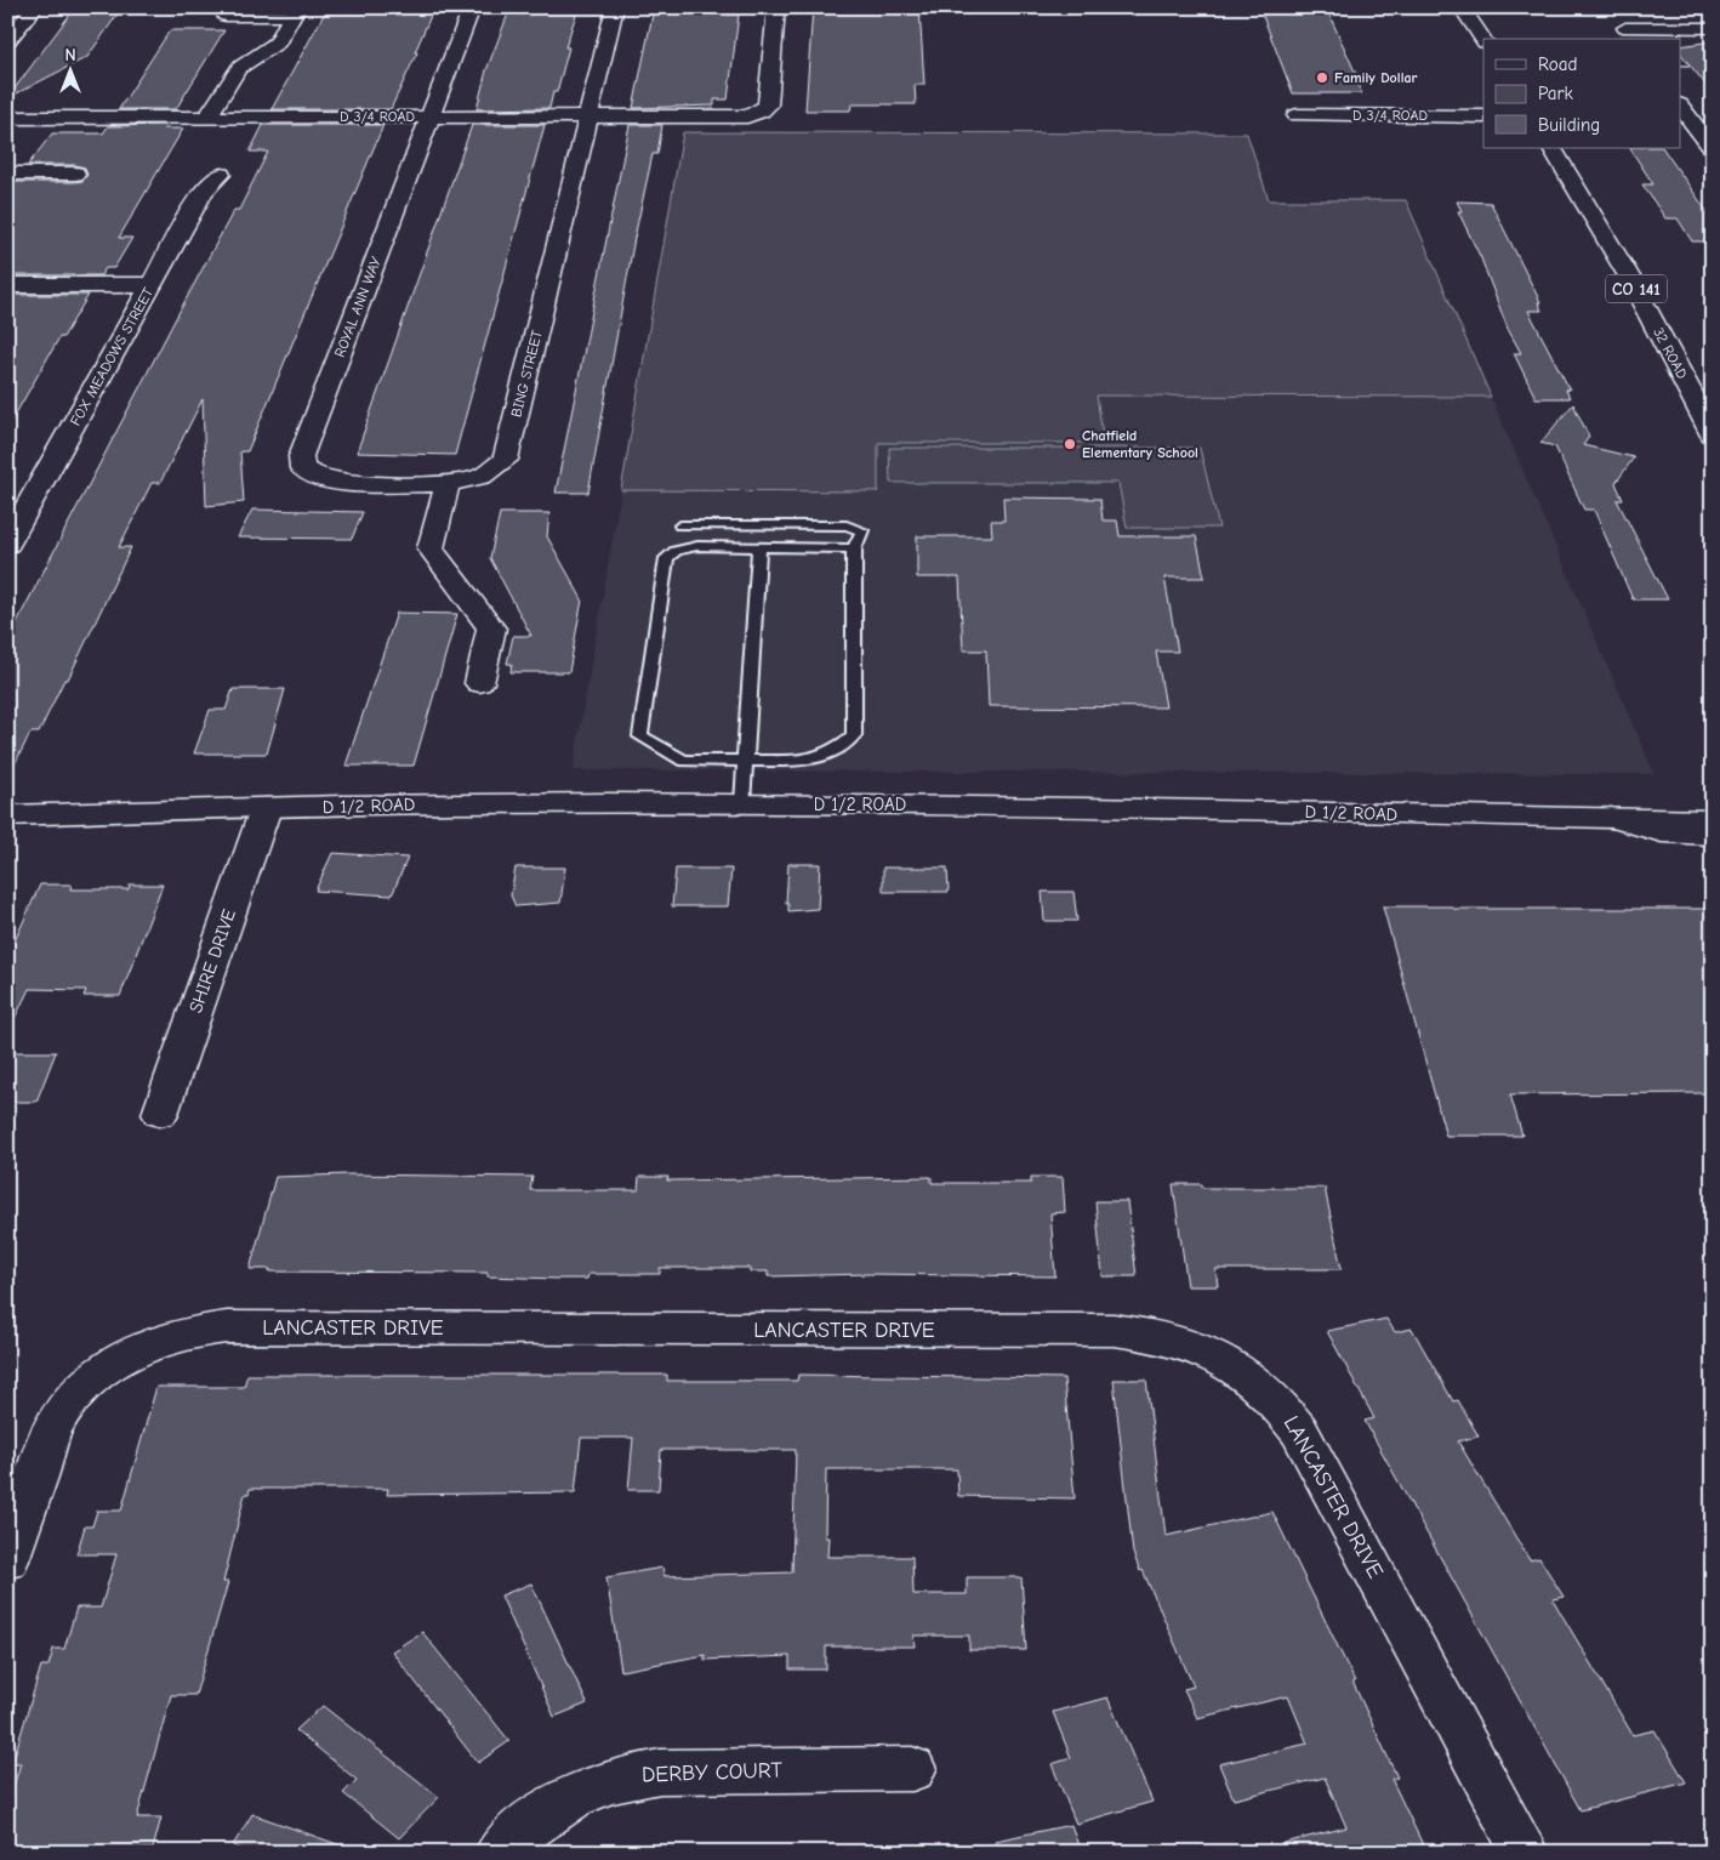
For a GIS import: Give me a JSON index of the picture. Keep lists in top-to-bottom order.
{
  "streets": {
    "street": [
      "D 3/4 ROAD",
      "CO 141",
      "ROYAL ANN WAY",
      "32 ROAD",
      "FOX MEADOWS STREET",
      "BING STREET",
      "D 1/2 ROAD",
      "SHIRE DRIVE",
      "LANCASTER DRIVE",
      "DERBY COURT"
    ]
  },
  "crossings": [
    ["D 3/4 ROAD", "ROYAL ANN WAY"],
    ["D 3/4 ROAD", "BING STREET"],
    ["ROYAL ANN WAY", "BING STREET"],
    ["D 1/2 ROAD", "SHIRE DRIVE"]
  ],
  "places": ["Family Dollar", "Chatfield Elementary School"],
  "legend": ["Road", "Park", "Building"],
  "north": "top"
}
